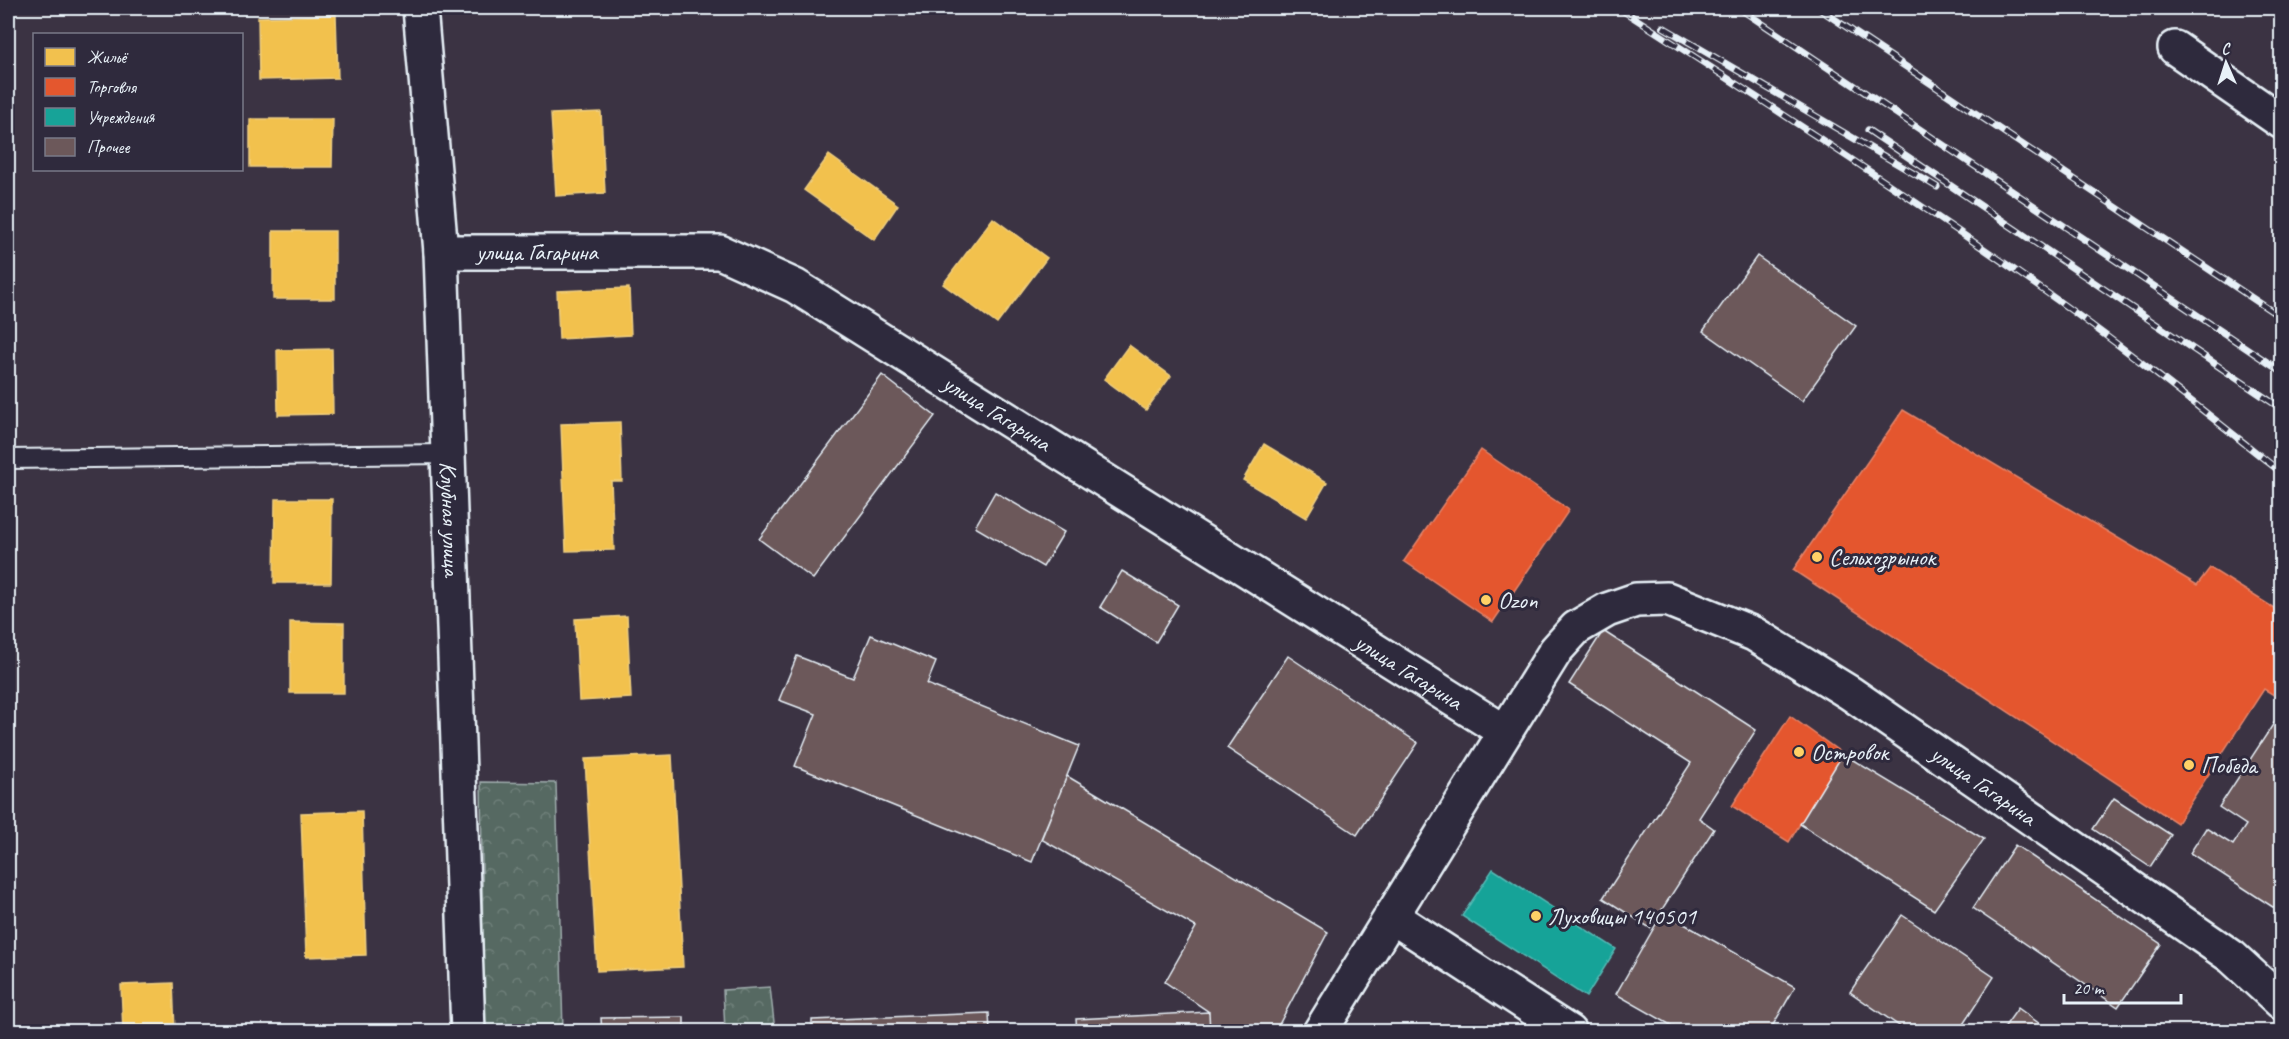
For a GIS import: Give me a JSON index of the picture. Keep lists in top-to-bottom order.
{
  "streets": {
    "street": ["улица Гагарина", "Клубная улица"]
  },
  "crossings": [
    ["улица Гагарина", "Клубная улица"]
  ],
  "places": [
    "Сельхозрынок",
    "Ozon",
    "Островок",
    "Победа",
    "Луховицы 140501"
  ],
  "legend": [
    "Жильё",
    "Торговля",
    "Учреждения",
    "Прочее"
  ],
  "scale_bar": "20 m",
  "north": "top"
}
